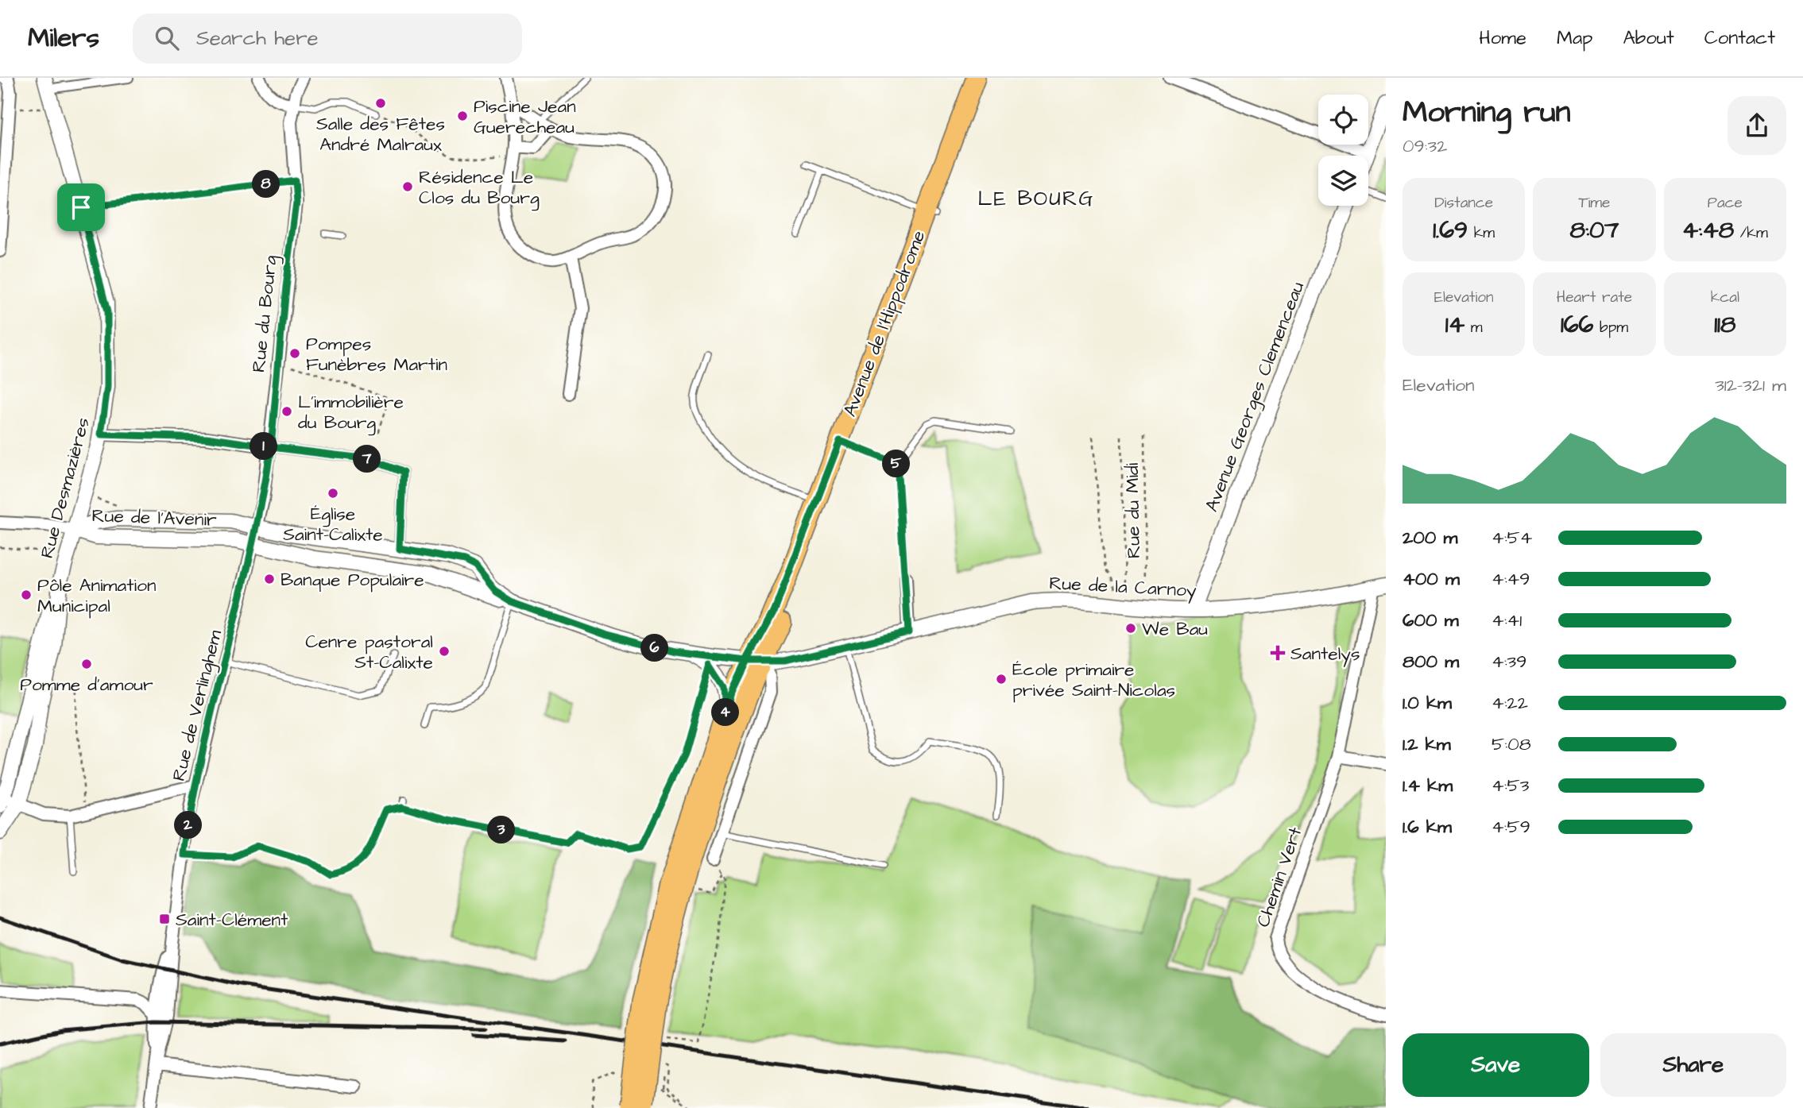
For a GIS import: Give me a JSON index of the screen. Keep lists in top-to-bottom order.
{
  "streets": {
    "main road": ["Avenue de l'Hippodrome"],
    "street": [
      "Rue du Bourg",
      "Avenue Georges Clemenceau",
      "Rue Desmazières",
      "Rue de l'Avenir",
      "Rue de la Carnoy",
      "Rue de Verlinghem",
      "Chemin Vert"
    ],
    "path": ["Rue du Midi"]
  },
  "crossings": [
    ["Rue du Bourg", "Rue de l'Avenir"],
    ["Rue du Bourg", "Rue de Verlinghem"],
    ["Avenue de l'Hippodrome", "Rue de la Carnoy"],
    ["Avenue Georges Clemenceau", "Rue de la Carnoy"],
    ["Rue Desmazières", "Rue de l'Avenir"],
    ["Rue de l'Avenir", "Rue de Verlinghem"],
    ["Rue de la Carnoy", "Chemin Vert"]
  ],
  "districts": ["LE BOURG"],
  "places": {
    "other": [
      "Salle des Fêtes André Malraux",
      "Piscine Jean Guerecheau",
      "Résidence Le Clos du Bourg",
      "Pompes Funèbres Martin",
      "L'immobilière du Bourg",
      "Église Saint-Calixte",
      "Banque Populaire",
      "Pôle Animation Municipal",
      "We Bau",
      "Cenre pastoral St-Calixte",
      "Pomme d’amour",
      "École primaire privée Saint-Nicolas"
    ],
    "health": ["Santelys"],
    "transit": ["Saint-Clément"]
  },
  "page": {
    "header": "Milers",
    "search": "Search here",
    "nav": [
      "Home",
      "Map",
      "About",
      "Contact"
    ],
    "heading": ["Morning run", "09:32"],
    "pins": [
      "8",
      "1",
      "7",
      "5",
      "6",
      "4",
      "2",
      "3"
    ],
    "stats": [
      ["Distance", "1.69 km"],
      ["Time", "8:07"],
      ["Pace", "4:48 /km"],
      ["Elevation", "14 m"],
      ["Heart rate", "166 bpm"],
      ["kcal", "118"]
    ],
    "chart": ["Elevation", "312–321 m"],
    "list": [
      {
        "name": "200 m",
        "note": "4:54"
      },
      {
        "name": "400 m",
        "note": "4:49"
      },
      {
        "name": "600 m",
        "note": "4:41"
      },
      {
        "name": "800 m",
        "note": "4:39"
      },
      {
        "name": "1.0 km",
        "note": "4:22"
      },
      {
        "name": "1.2 km",
        "note": "5:08"
      },
      {
        "name": "1.4 km",
        "note": "4:53"
      },
      {
        "name": "1.6 km",
        "note": "4:59"
      }
    ],
    "buttons": ["Save", "Share"]
  }
}
